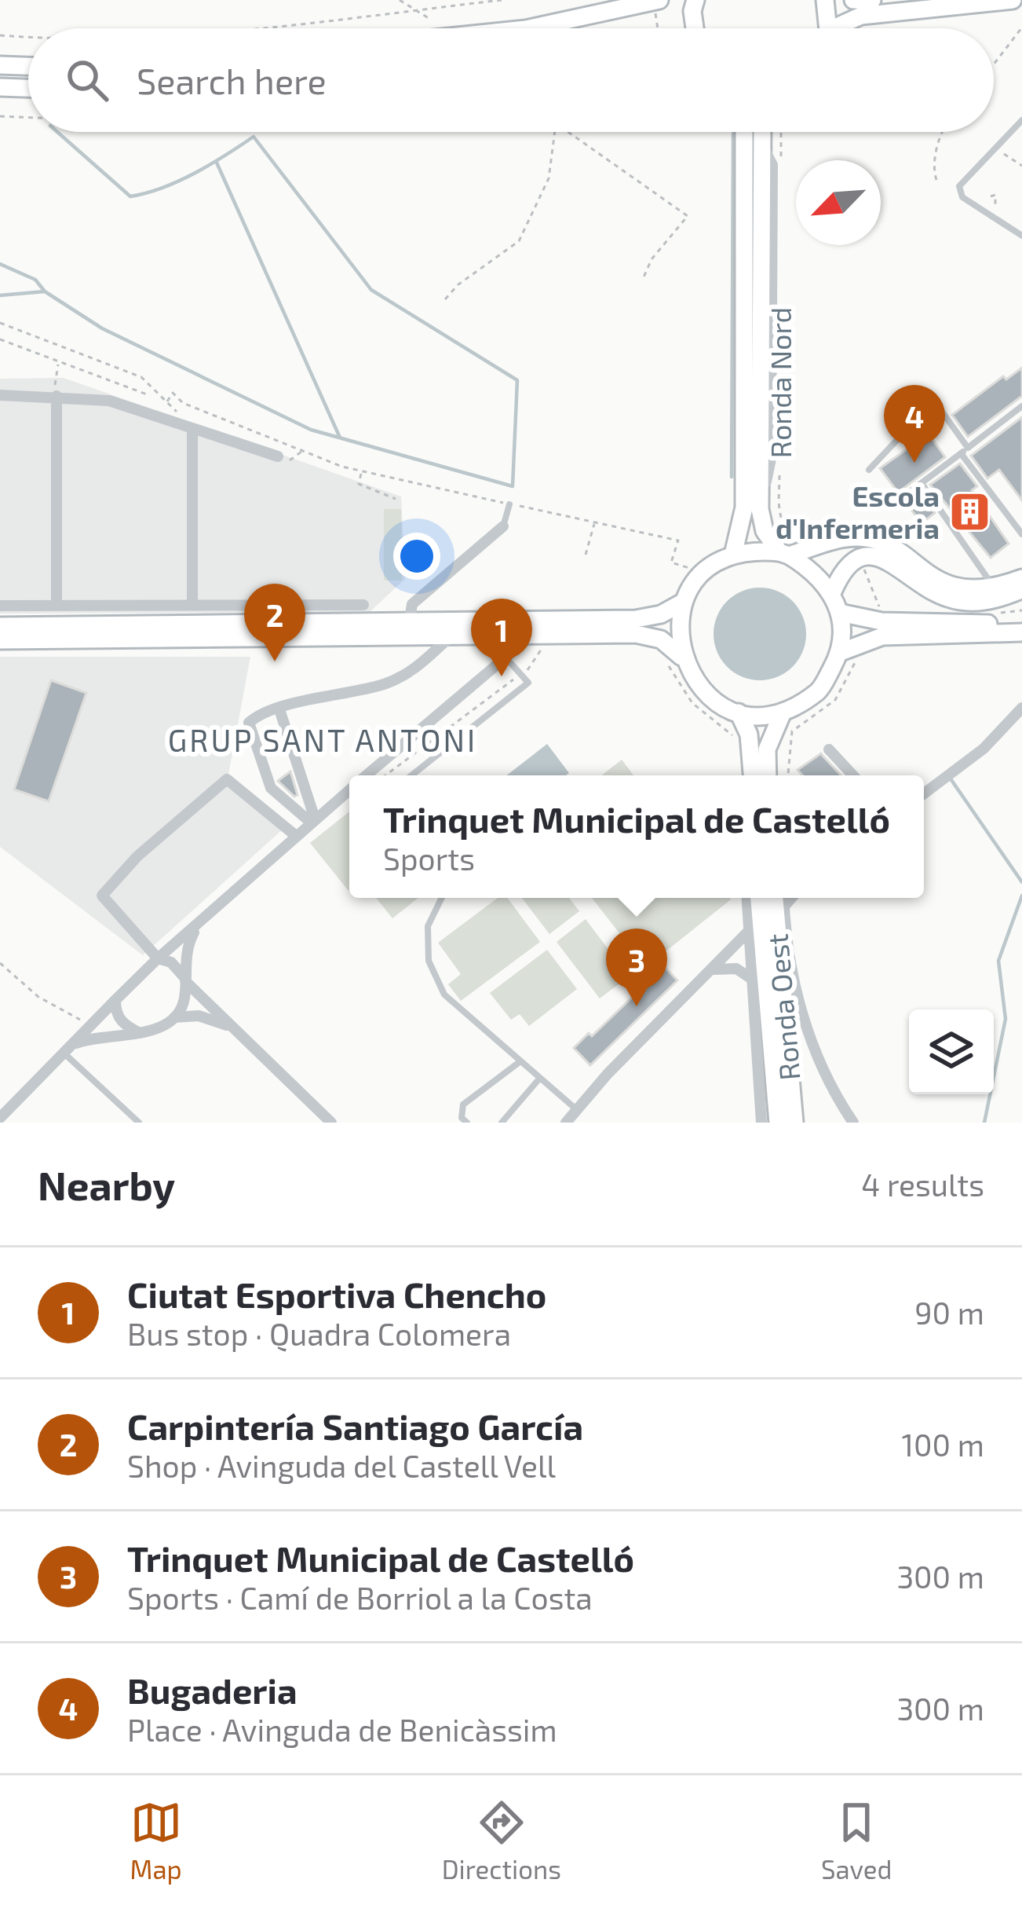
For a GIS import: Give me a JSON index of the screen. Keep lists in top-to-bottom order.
{
  "streets": {
    "main road": ["Ronda Nord", "Ronda Oest"]
  },
  "districts": ["GRUP SANT ANTONI"],
  "places": {
    "building": ["Escola d'Infermeria"]
  },
  "north": "bottom left",
  "page": {
    "search": "Search here",
    "pins": [
      "4",
      "2",
      "1",
      "3"
    ],
    "popup": ["Trinquet Municipal de Castelló", "Sports"],
    "heading": ["Nearby", "4 results"],
    "list": [
      {
        "mark": "1",
        "name": "Ciutat Esportiva Chencho",
        "note": "Bus stop · Quadra Colomera",
        "value": "90 m"
      },
      {
        "mark": "2",
        "name": "Carpintería Santiago García",
        "note": "Shop · Avinguda del Castell Vell",
        "value": "100 m"
      },
      {
        "mark": "3",
        "name": "Trinquet Municipal de Castelló",
        "note": "Sports · Camí de Borriol a la Costa",
        "value": "300 m"
      },
      {
        "mark": "4",
        "name": "Bugaderia",
        "note": "Place · Avinguda de Benicàssim",
        "value": "300 m"
      }
    ],
    "nav": ["Map", "Directions", "Saved"]
  }
}
